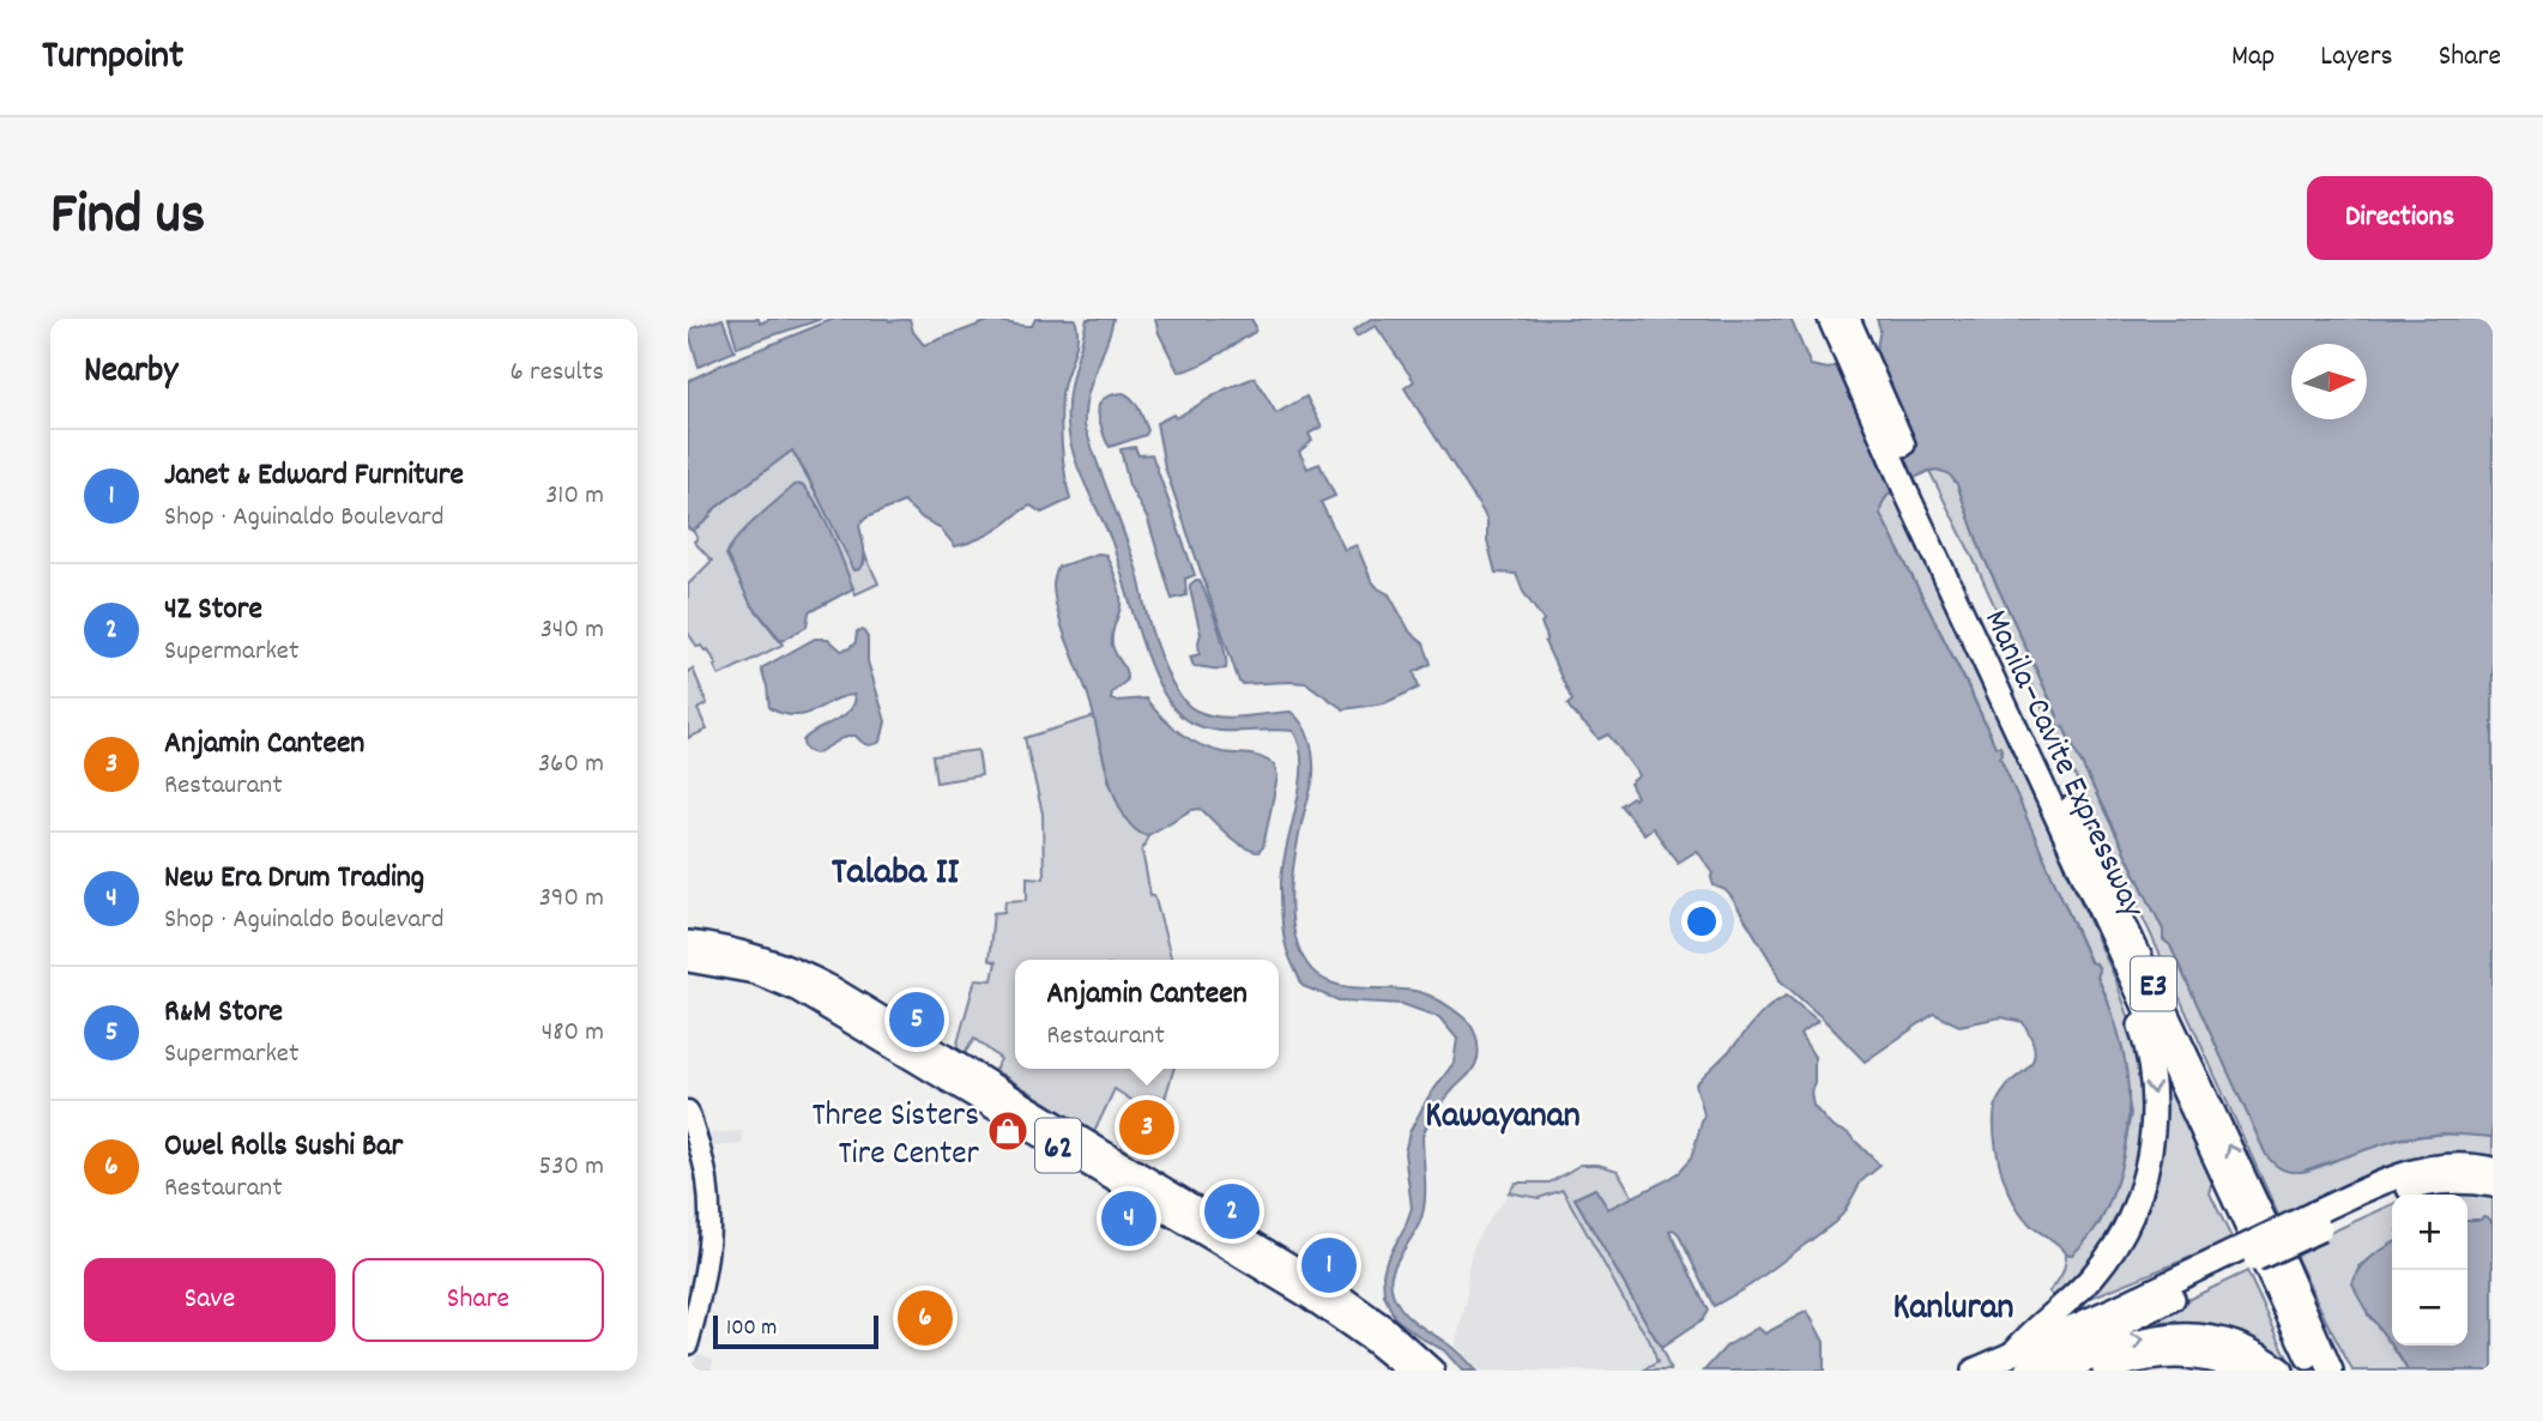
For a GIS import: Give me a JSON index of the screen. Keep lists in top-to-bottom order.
{
  "streets": {
    "highway": ["Manila–Cavite Expressway", "E3", "62"]
  },
  "districts": ["Talaba II", "Kawayanan", "Kanluran"],
  "places": {
    "shop": ["Three Sisters Tire Center"]
  },
  "scale_bar": "100 m",
  "north": "right",
  "page": {
    "header": "Turnpoint",
    "nav": ["Map", "Layers", "Share"],
    "title": "Find us",
    "buttons": [
      "Directions",
      ["Save", "Share"]
    ],
    "heading": ["Nearby", "6 results"],
    "list": [
      {
        "mark": "1",
        "name": "Janet & Edward Furniture",
        "note": "Shop · Aguinaldo Boulevard",
        "value": "310 m"
      },
      {
        "mark": "2",
        "name": "4Z Store",
        "note": "Supermarket",
        "value": "340 m"
      },
      {
        "mark": "3",
        "name": "Anjamin Canteen",
        "note": "Restaurant",
        "value": "360 m"
      },
      {
        "mark": "4",
        "name": "New Era Drum Trading",
        "note": "Shop · Aguinaldo Boulevard",
        "value": "390 m"
      },
      {
        "mark": "5",
        "name": "R&M Store",
        "note": "Supermarket",
        "value": "480 m"
      },
      {
        "mark": "6",
        "name": "Owel Rolls Sushi Bar",
        "note": "Restaurant",
        "value": "530 m"
      }
    ],
    "popup": ["Anjamin Canteen", "Restaurant"],
    "pins": [
      "5",
      "3",
      "2",
      "4",
      "1",
      "6"
    ],
    "map_buttons": ["+", "−"],
    "scale": "100 m"
  }
}
